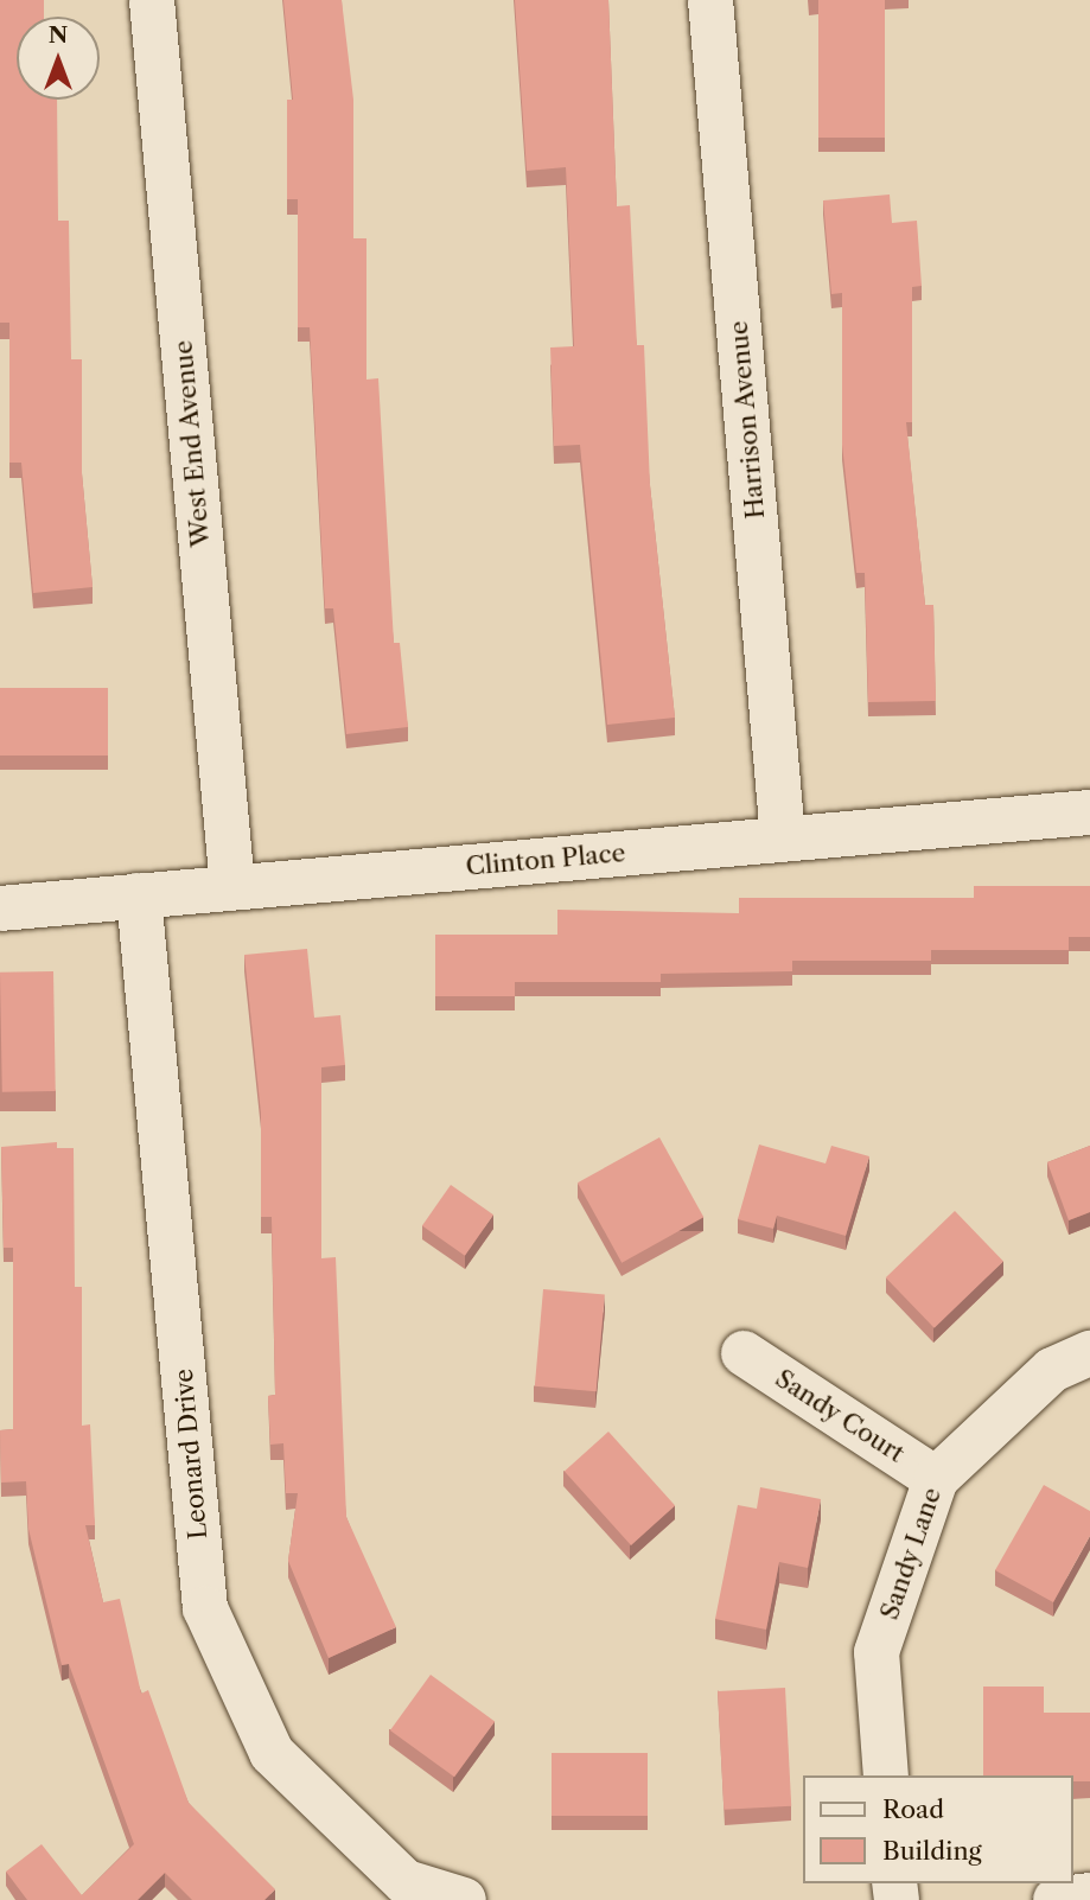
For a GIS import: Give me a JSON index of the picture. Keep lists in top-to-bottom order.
{
  "streets": {
    "street": [
      "Harrison Avenue",
      "West End Avenue",
      "Clinton Place",
      "Sandy Court",
      "Leonard Drive",
      "Sandy Lane"
    ]
  },
  "crossings": [
    ["Harrison Avenue", "Clinton Place"],
    ["West End Avenue", "Clinton Place"],
    ["Clinton Place", "Leonard Drive"],
    ["Sandy Court", "Sandy Lane"]
  ],
  "legend": ["Road", "Building"],
  "north": "top"
}
